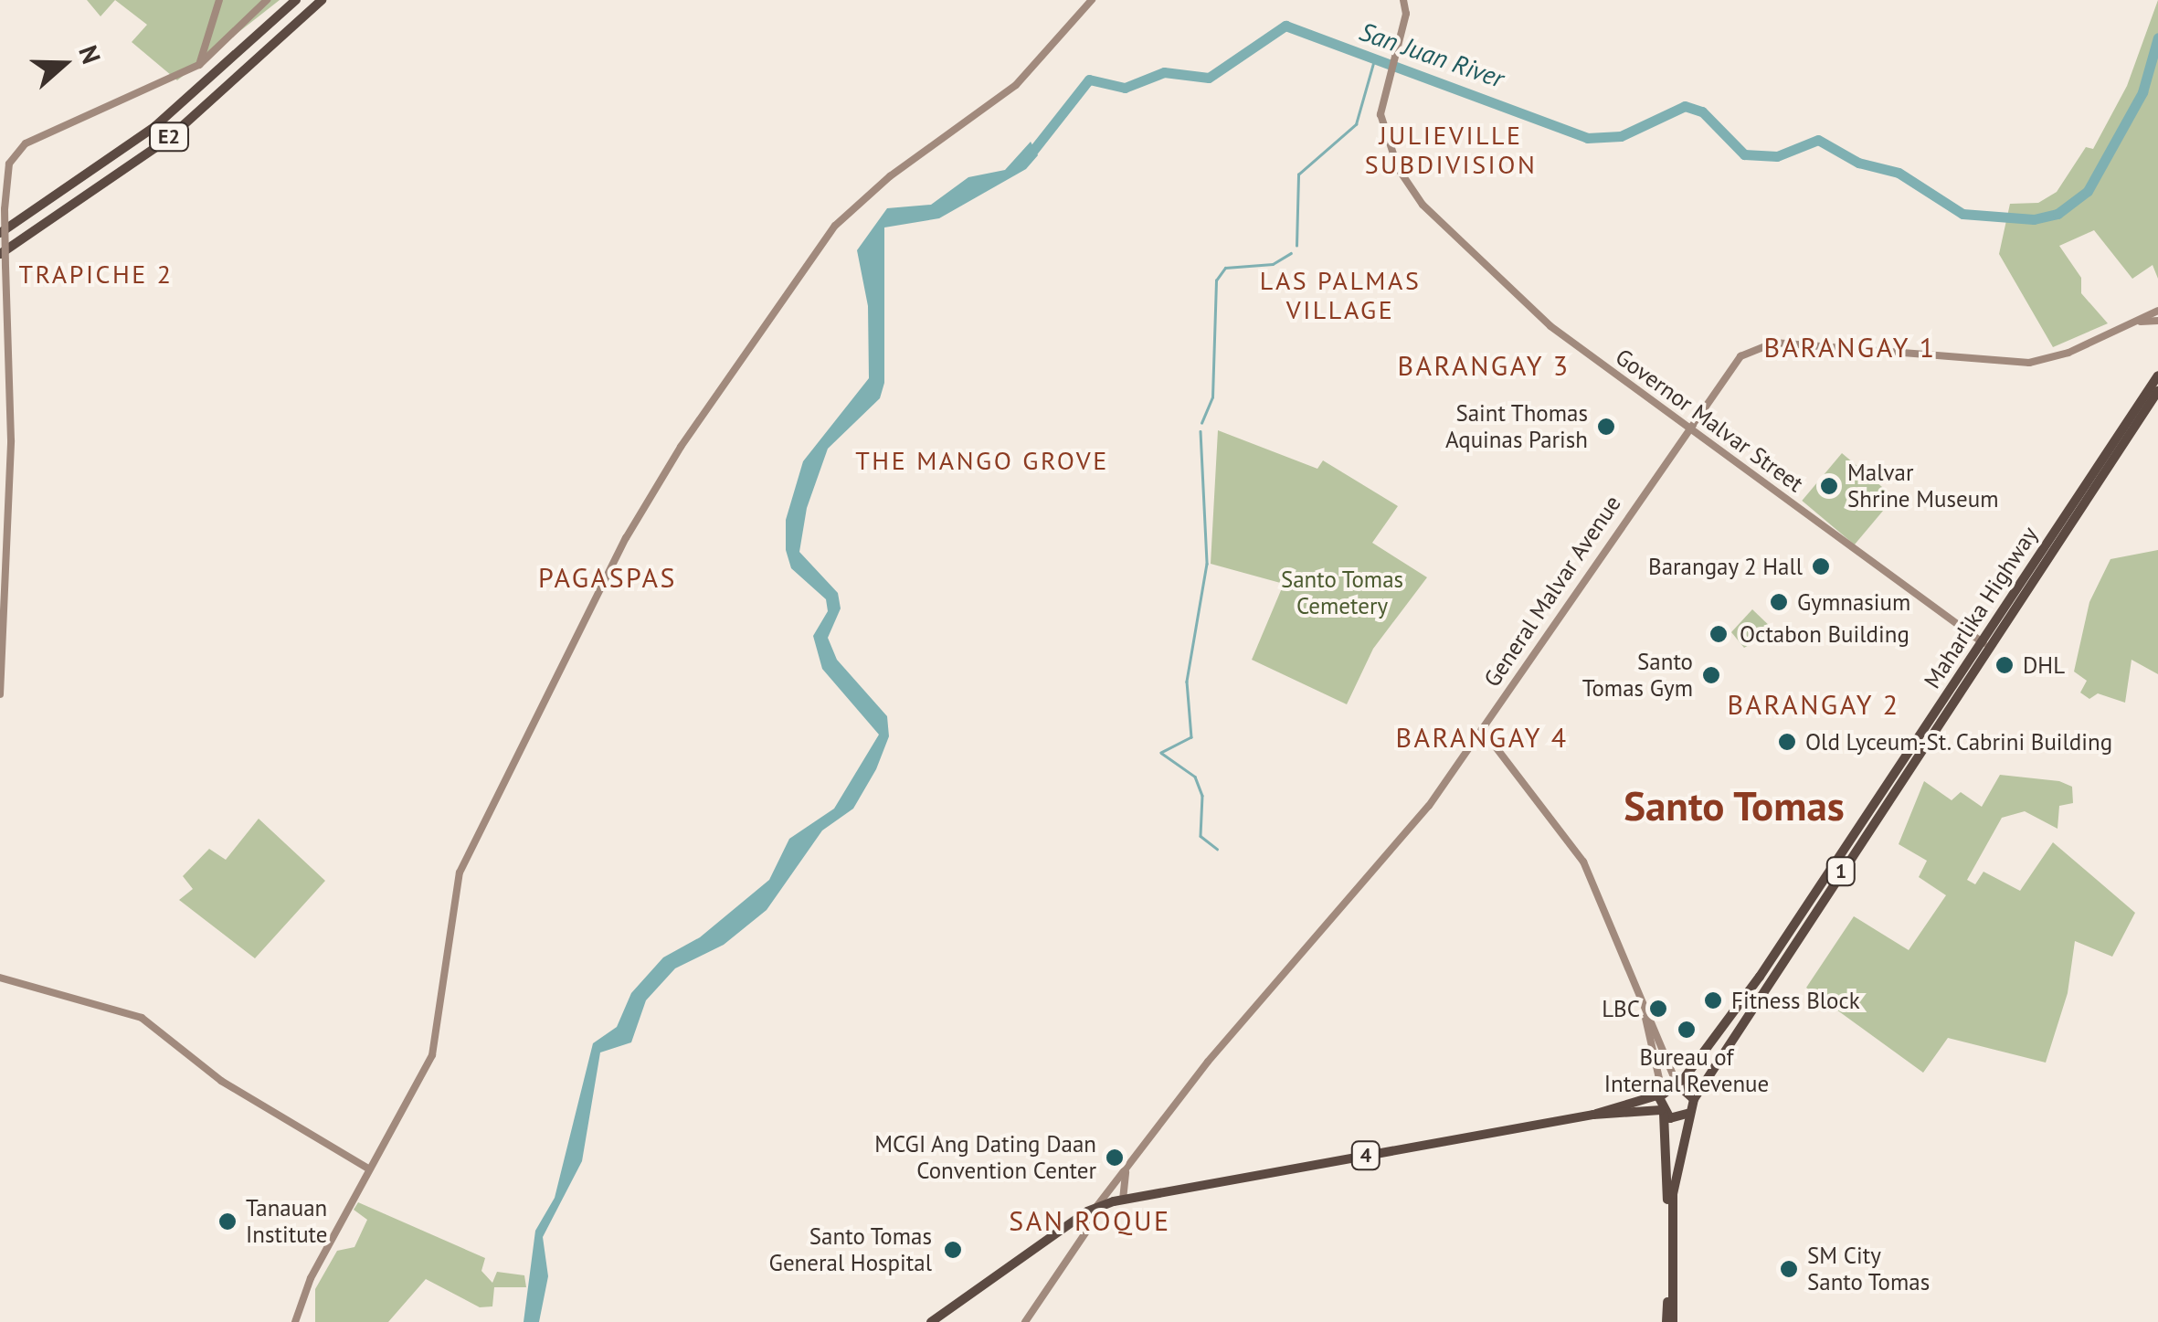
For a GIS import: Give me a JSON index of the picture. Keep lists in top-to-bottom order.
{
  "streets": {
    "highway": [
      "E2",
      "Maharlika Highway",
      "1",
      "4"
    ],
    "main road": ["Governor Malvar Street", "General Malvar Avenue"]
  },
  "crossings": [
    ["Governor Malvar Street", "General Malvar Avenue"],
    ["Governor Malvar Street", "Maharlika Highway"],
    ["General Malvar Avenue", "4"],
    ["Maharlika Highway", "1"],
    ["Maharlika Highway", "4"],
    ["1", "4"]
  ],
  "districts": [
    "JULIEVILLE SUBDIVISION",
    "TRAPICHE 2",
    "LAS PALMAS VILLAGE",
    "BARANGAY 1",
    "BARANGAY 3",
    "THE MANGO GROVE",
    "PAGASPAS",
    "BARANGAY 2",
    "BARANGAY 4",
    "Santo Tomas",
    "SAN ROQUE"
  ],
  "water": ["San Juan River"],
  "parks": ["Santo Tomas Cemetery"],
  "places": [
    "Saint Thomas Aquinas Parish",
    "Malvar Shrine Museum",
    "Barangay 2 Hall",
    "Gymnasium",
    "Octabon Building",
    "DHL",
    "Santo Tomas Gym",
    "Old Lyceum-St. Cabrini Building",
    "Fitness Block",
    "LBC",
    "Bureau of Internal Revenue",
    "MCGI Ang Dating Daan Convention Center",
    "Tanauan Institute",
    "Santo Tomas General Hospital",
    "SM City Santo Tomas"
  ],
  "north": "right"
}
